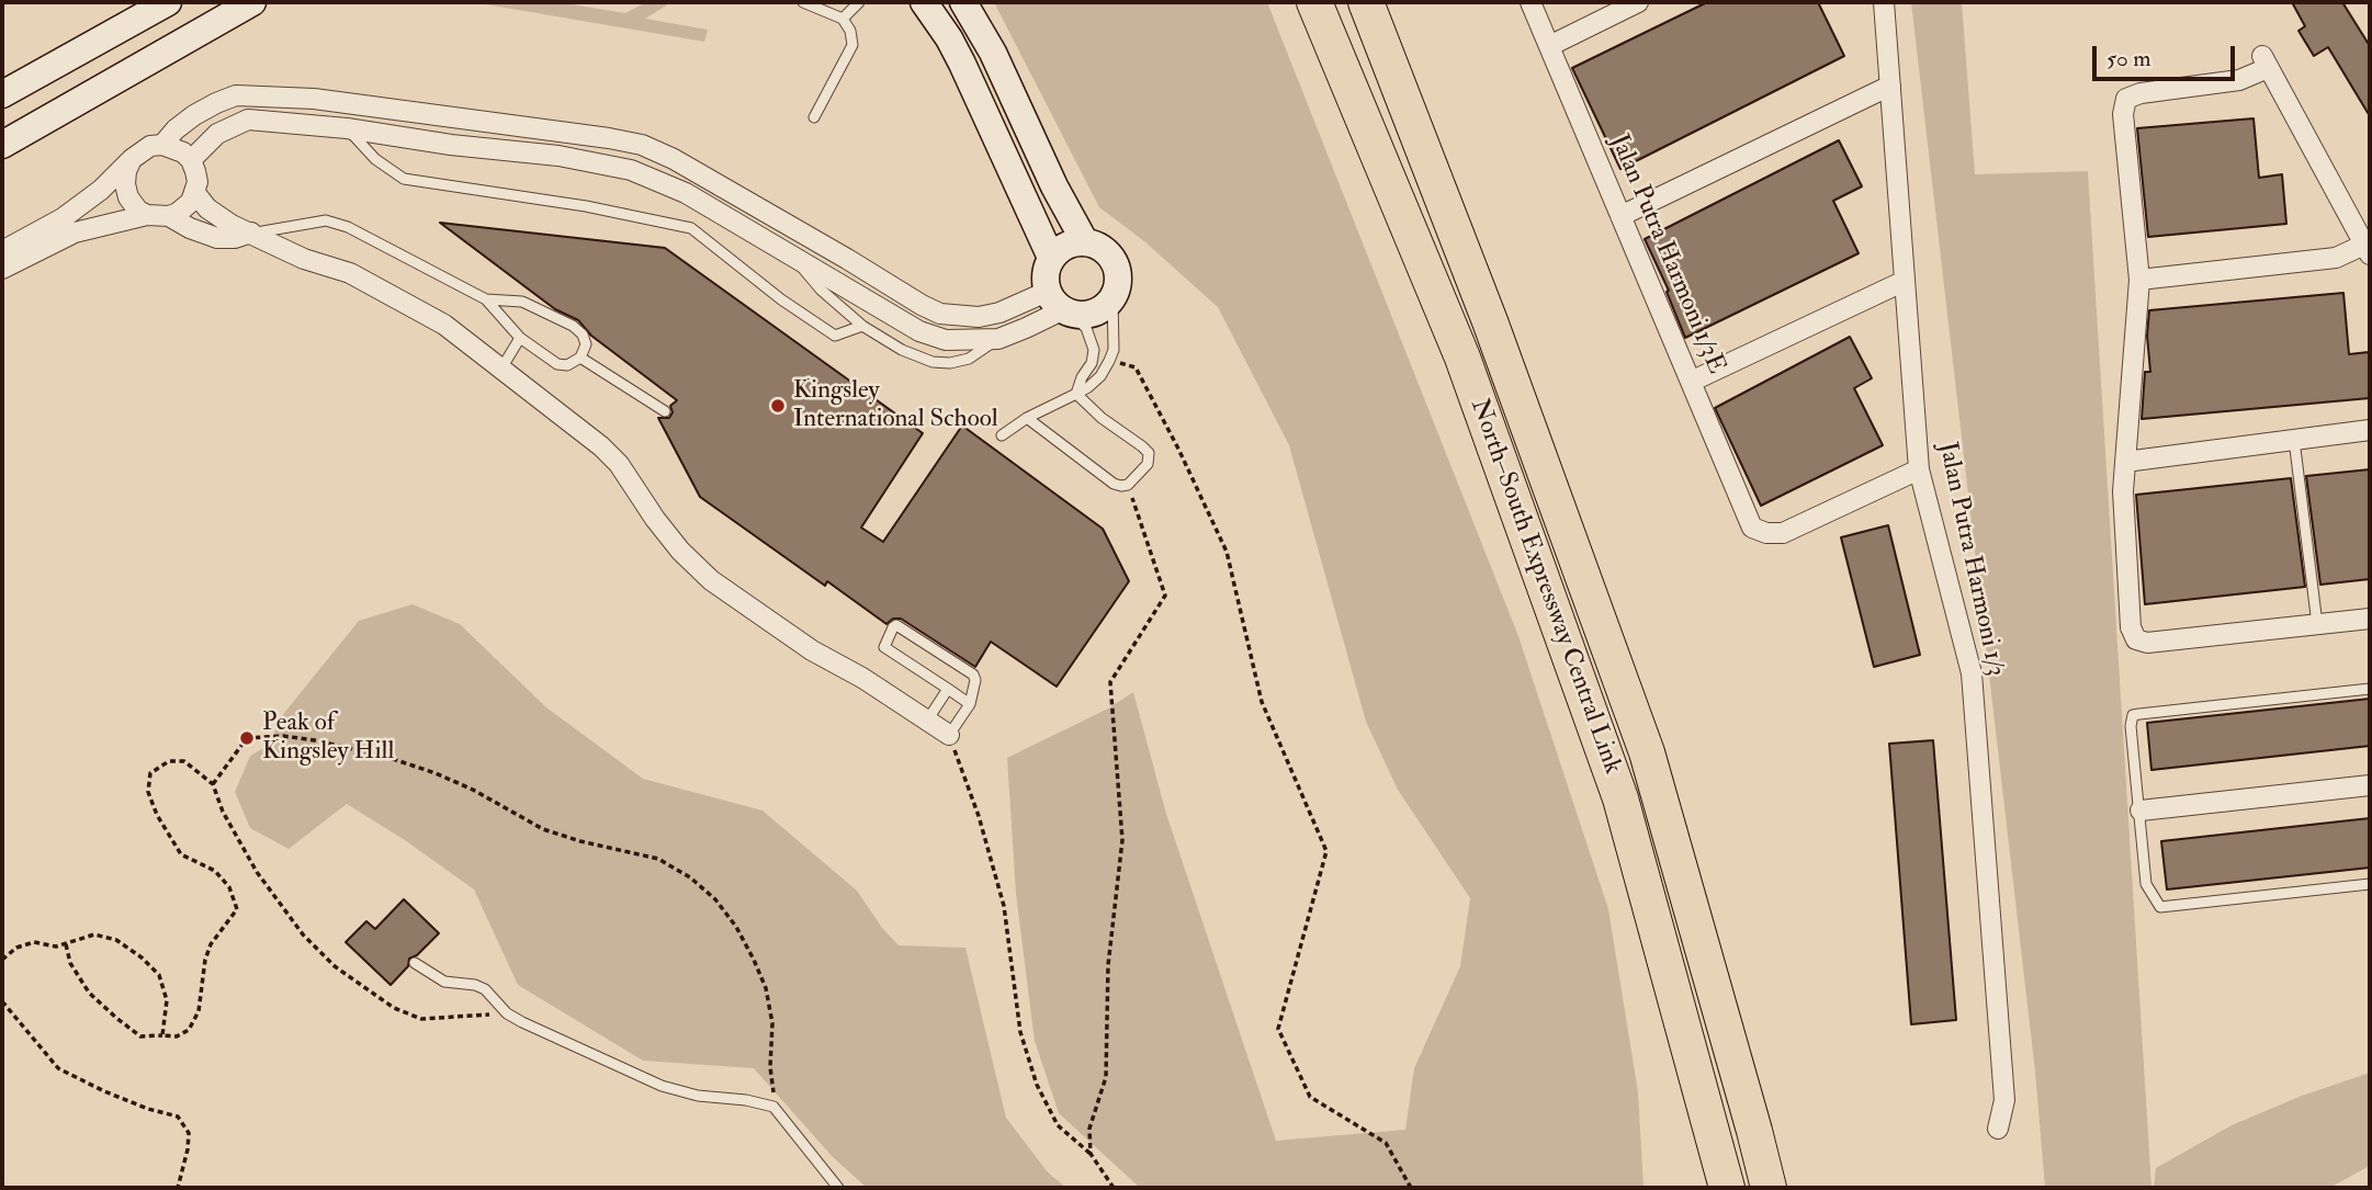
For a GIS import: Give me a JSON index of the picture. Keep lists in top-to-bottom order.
{
  "streets": {
    "highway": ["North–South Expressway Central Link"],
    "street": ["Jalan Putra Harmoni 1/3E", "Jalan Putra Harmoni 1/3"]
  },
  "crossings": [
    ["Jalan Putra Harmoni 1/3E", "Jalan Putra Harmoni 1/3"]
  ],
  "places": ["Kingsley International School", "Peak of Kingsley Hill"],
  "scale_bar": "50 m"
}
